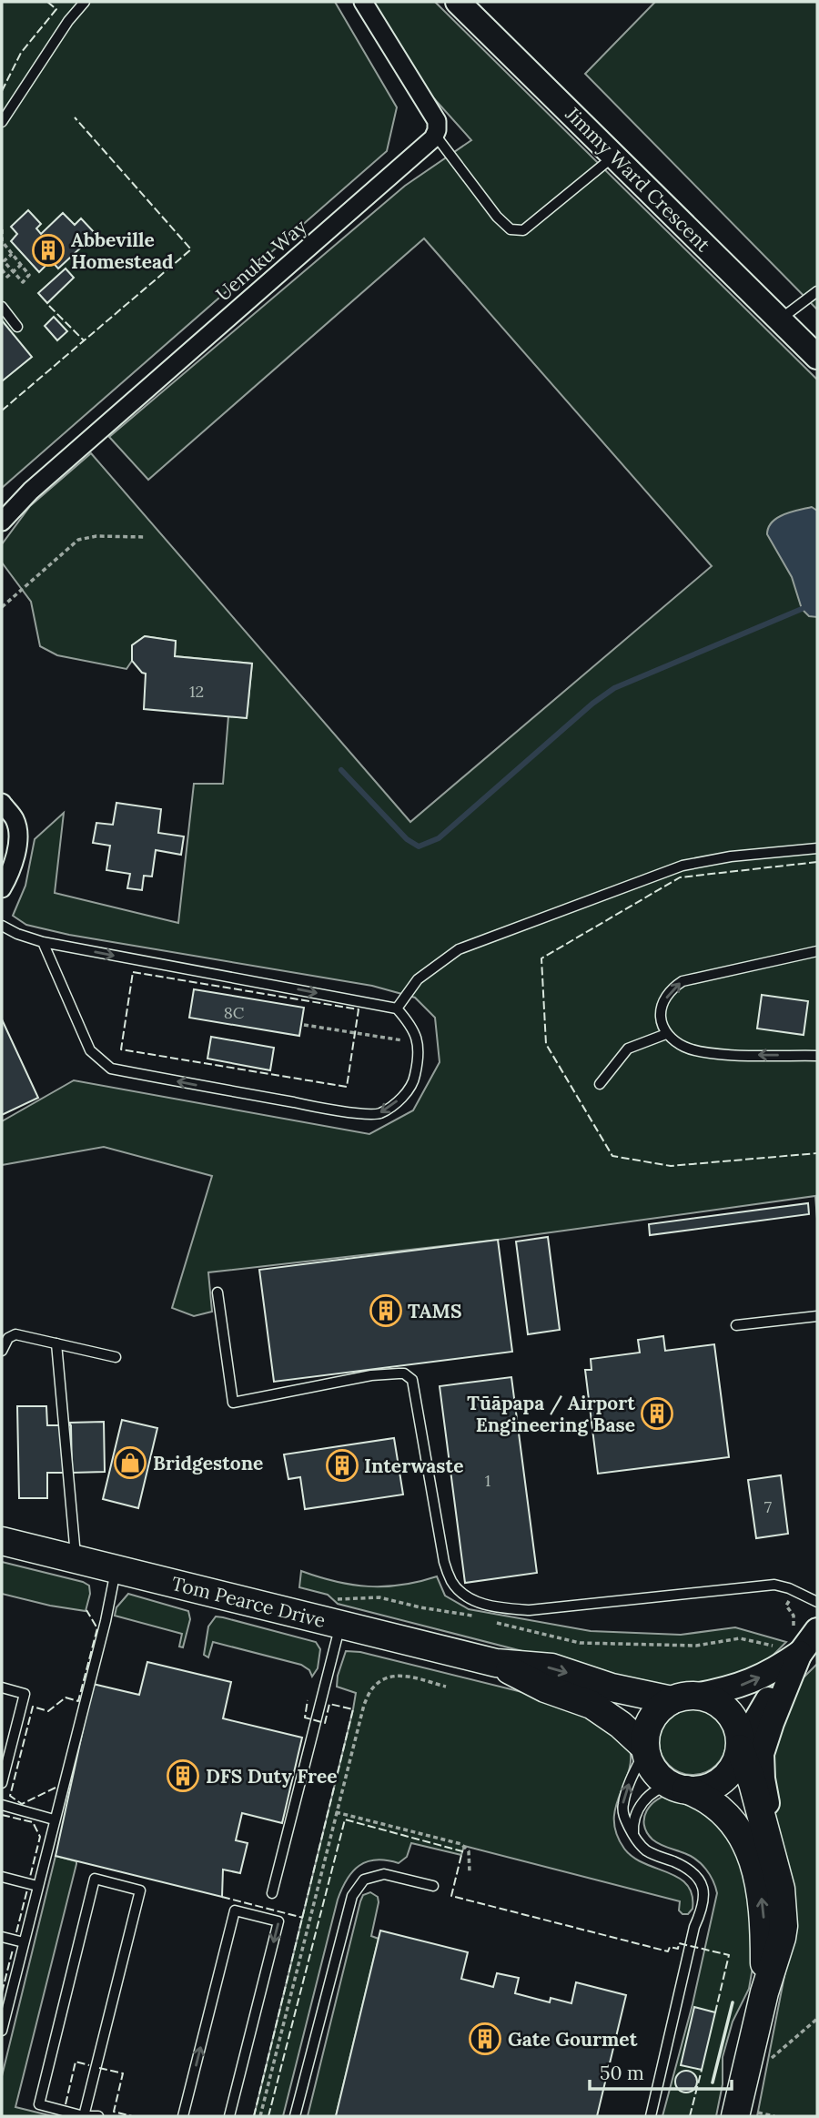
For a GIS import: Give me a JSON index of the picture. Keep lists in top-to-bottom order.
{
  "streets": {
    "main road": ["Tom Pearce Drive"],
    "street": ["Jimmy Ward Crescent", "Uenuku Way"]
  },
  "places": {
    "building": [
      "Abbeville Homestead",
      "TAMS",
      "Tūāpapa / Airport Engineering Base",
      "Interwaste",
      "DFS Duty Free",
      "Gate Gourmet"
    ],
    "shop": ["Bridgestone"]
  },
  "house_numbers": [
    "12",
    "8C",
    "1",
    "7"
  ],
  "scale_bar": "50 m"
}
